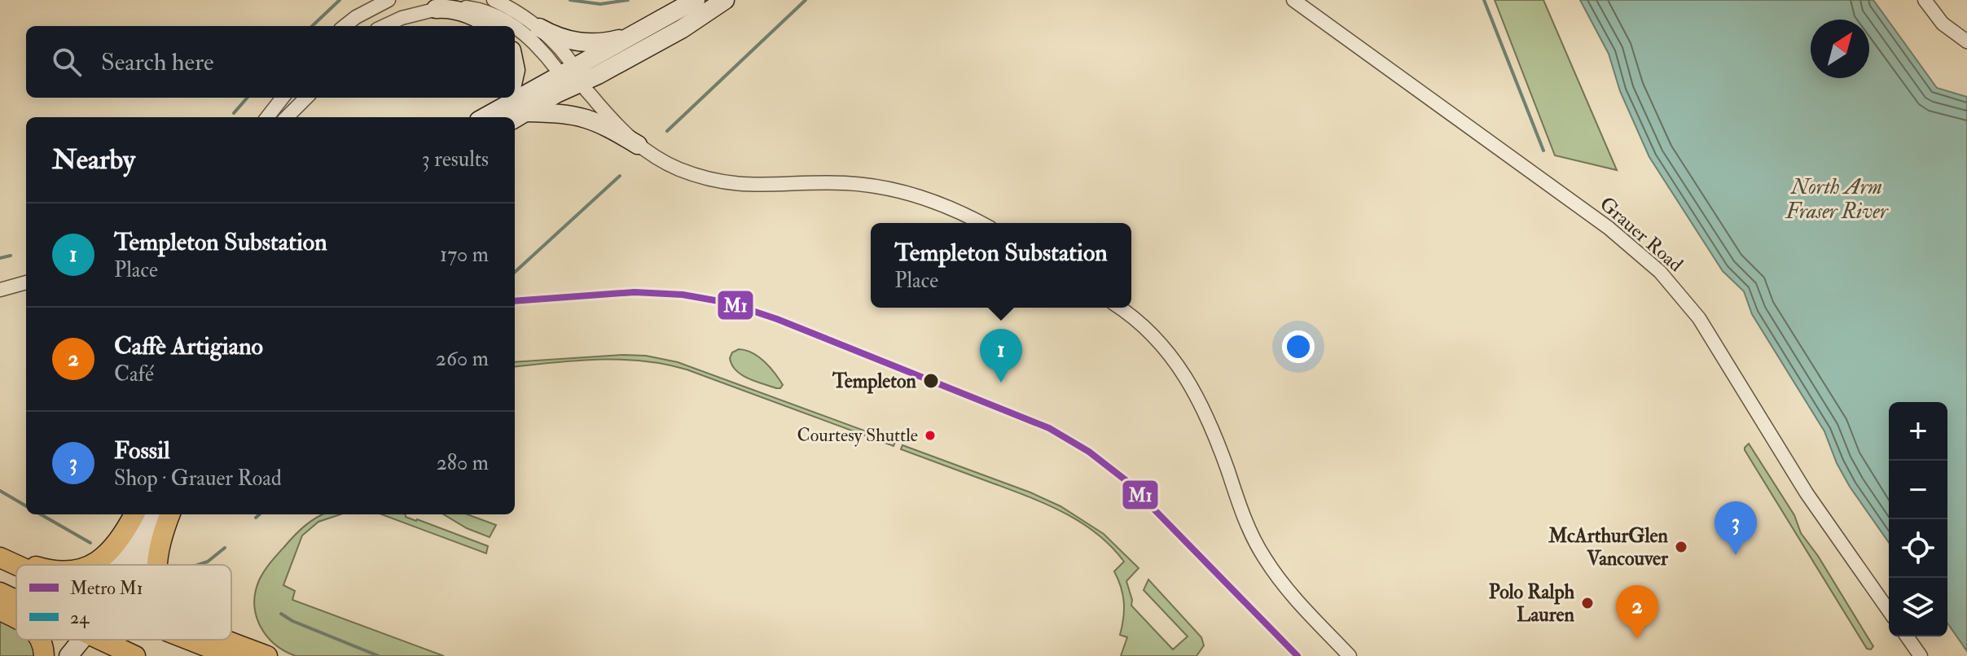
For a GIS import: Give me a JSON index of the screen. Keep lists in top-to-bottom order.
{
  "streets": {
    "street": ["Grauer Road"]
  },
  "water": ["North Arm Fraser River"],
  "places": [
    "Templeton",
    "Courtesy Shuttle",
    "McArthurGlen Vancouver",
    "Polo Ralph Lauren"
  ],
  "lines": ["metro line M1"],
  "legend": ["Metro M1", "24"],
  "north": "top right",
  "page": {
    "search": "Search here",
    "heading": ["Nearby", "3 results"],
    "list": [
      {
        "mark": "1",
        "name": "Templeton Substation",
        "note": "Place",
        "value": "170 m"
      },
      {
        "mark": "2",
        "name": "Caffè Artigiano",
        "note": "Café",
        "value": "260 m"
      },
      {
        "mark": "3",
        "name": "Fossil",
        "note": "Shop · Grauer Road",
        "value": "280 m"
      }
    ],
    "popup": ["Templeton Substation", "Place"],
    "pins": ["1", "3", "2"],
    "map_buttons": ["+", "−"]
  }
}
